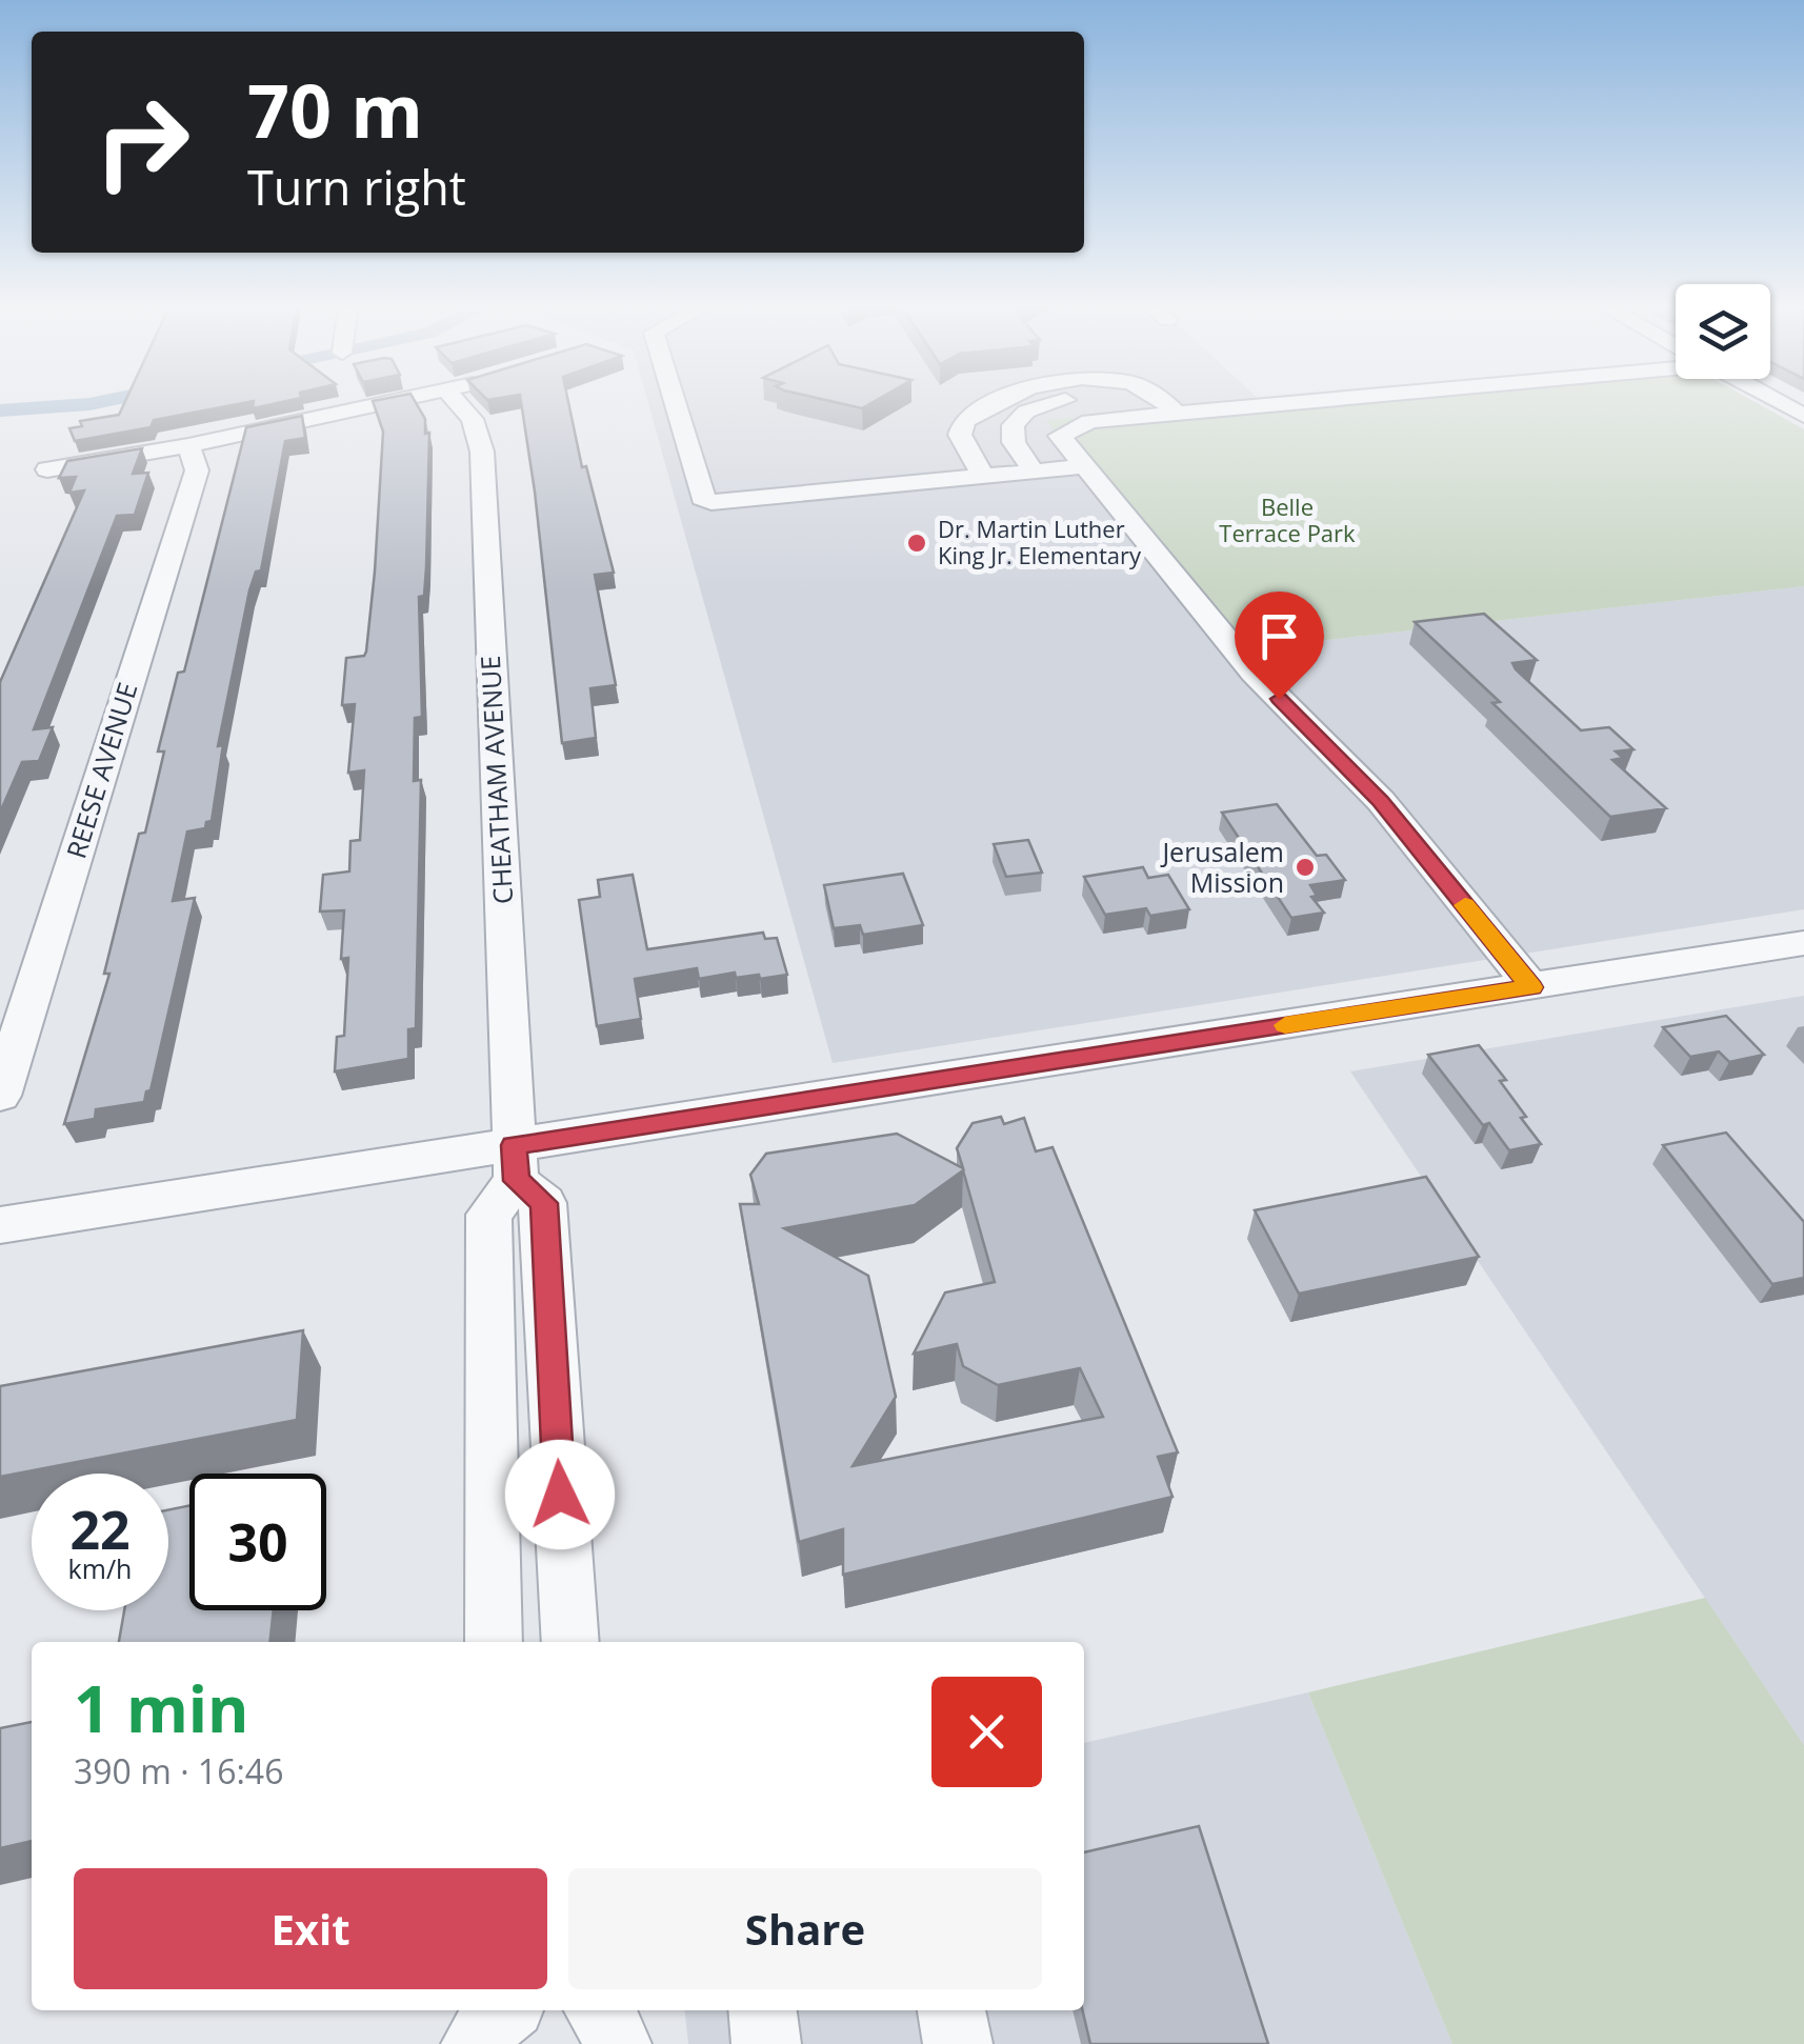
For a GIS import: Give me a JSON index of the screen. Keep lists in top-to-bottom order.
{
  "streets": {
    "street": ["REESE AVENUE", "CHEATHAM AVENUE"]
  },
  "parks": ["Belle Terrace Park"],
  "places": ["Dr. Martin Luther King Jr. Elementary", "Jerusalem Mission"],
  "page": {
    "turn": ["70 m", "Turn right"],
    "speed": "22 km/h",
    "limit": "30",
    "heading": ["1 min", "390 m · 16:46"],
    "buttons": ["Exit", "Share"]
  }
}
